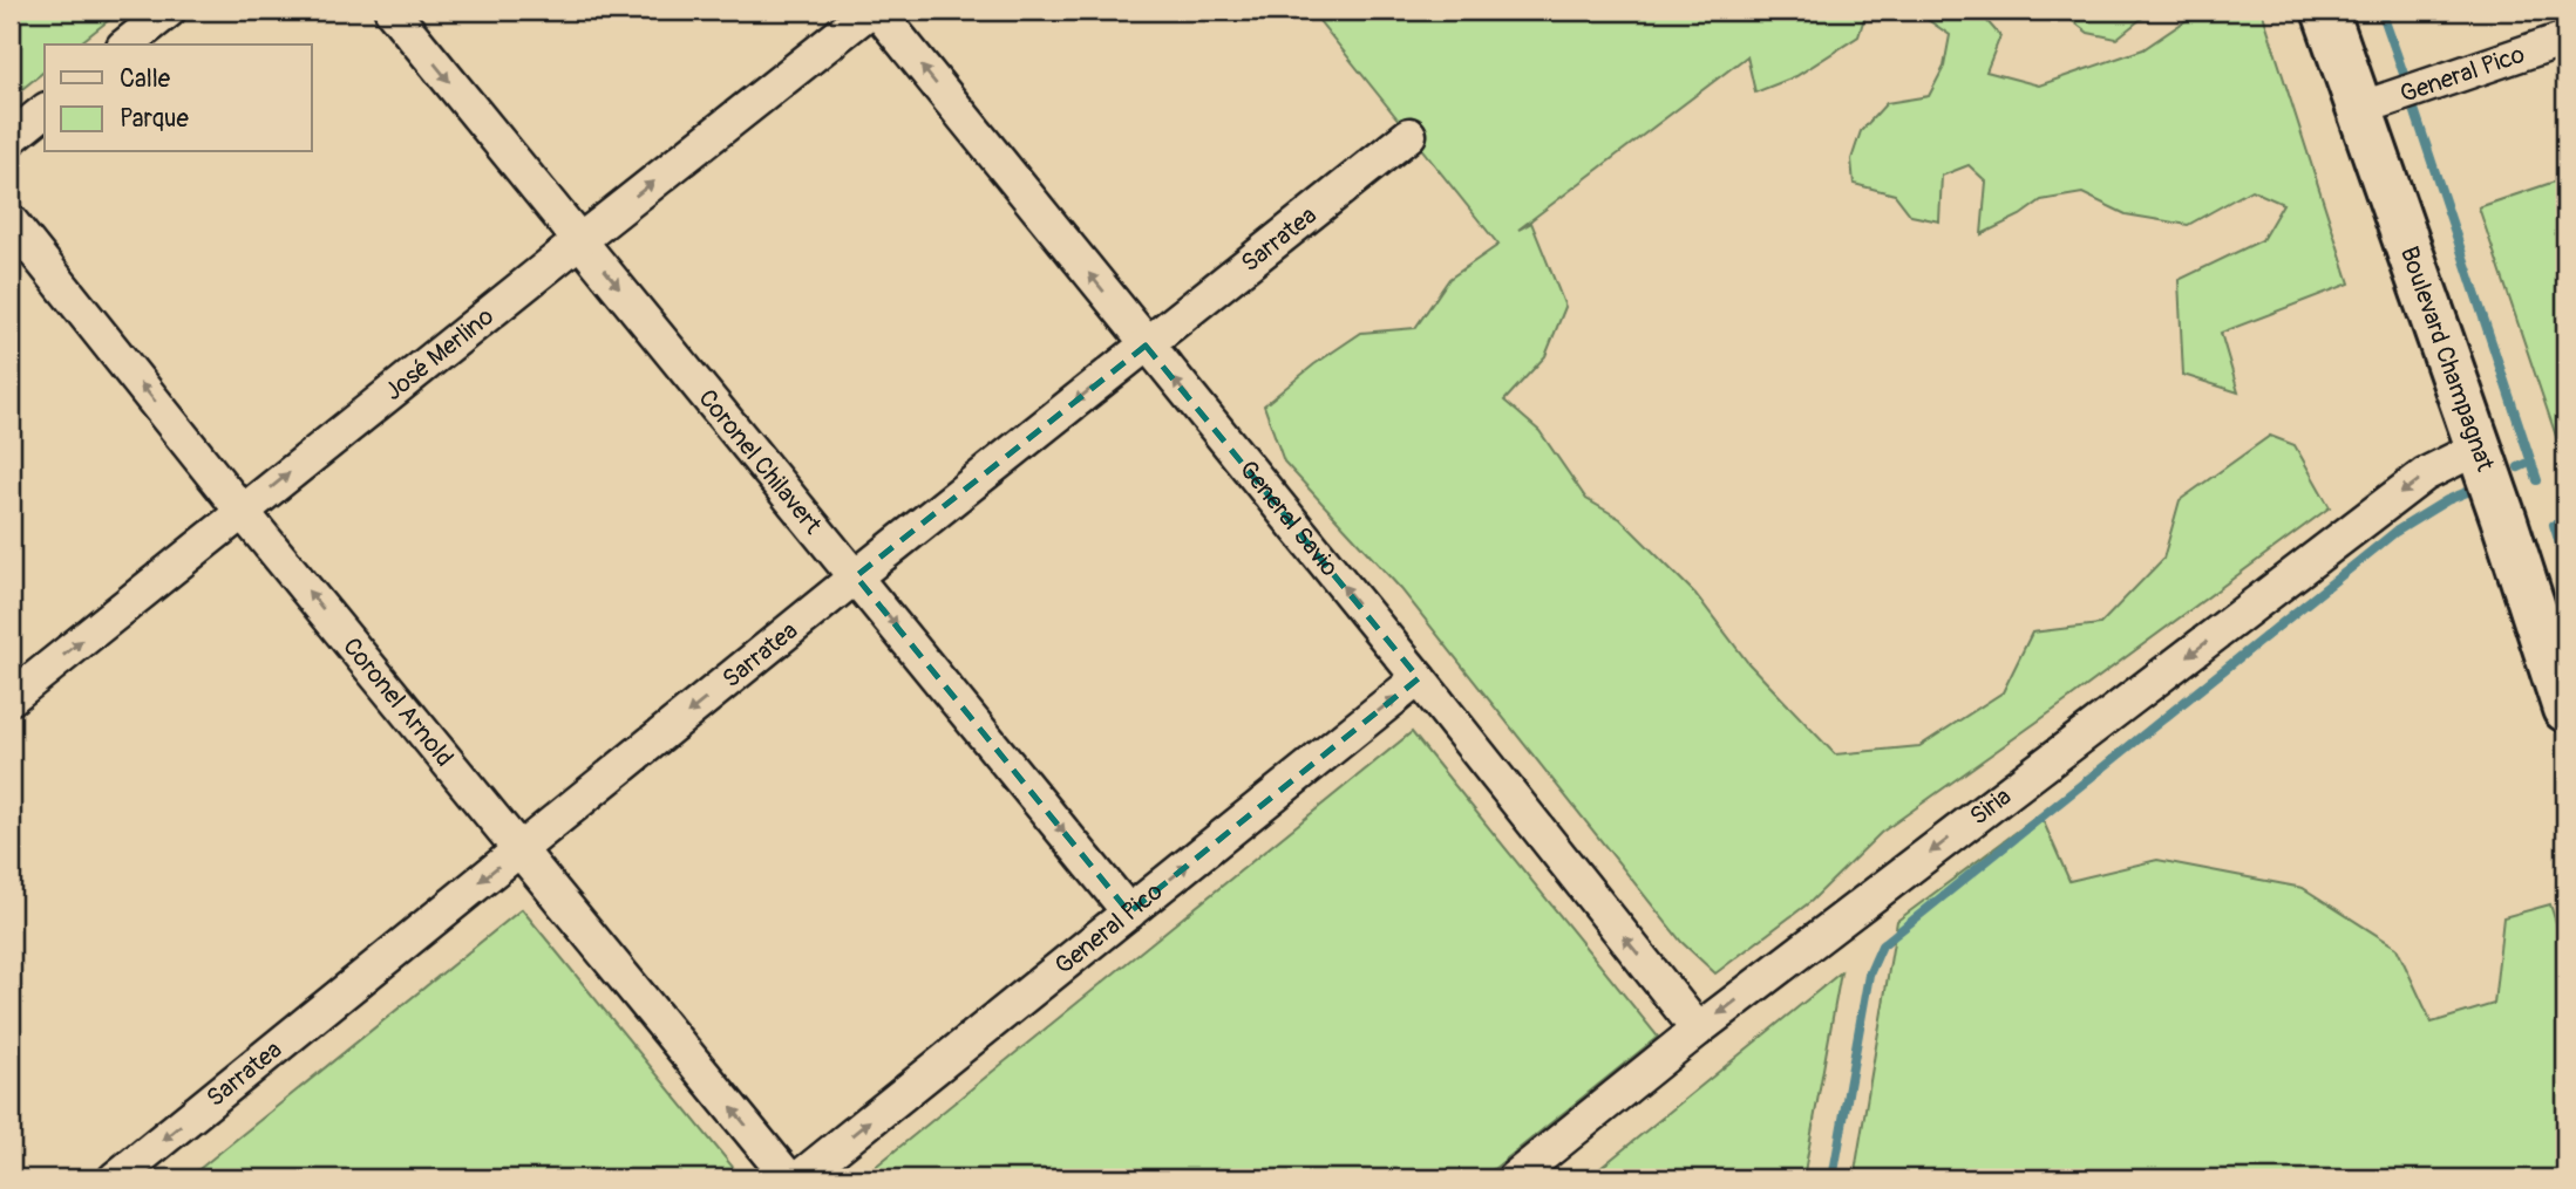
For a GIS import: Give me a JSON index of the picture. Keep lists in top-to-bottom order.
{
  "streets": {
    "main road": ["Boulevard Champagnat"],
    "street": [
      "General Pico",
      "Sarratea",
      "José Merlino",
      "Coronel Chilavert",
      "General Savio",
      "Coronel Arnold",
      "Siria"
    ]
  },
  "crossings": [
    ["General Pico", "Boulevard Champagnat"],
    ["General Pico", "Coronel Chilavert"],
    ["General Pico", "General Savio"],
    ["Sarratea", "Coronel Chilavert"],
    ["Sarratea", "General Savio"],
    ["Sarratea", "Coronel Arnold"],
    ["José Merlino", "Coronel Chilavert"],
    ["José Merlino", "Coronel Arnold"],
    ["Boulevard Champagnat", "Siria"],
    ["General Savio", "Siria"]
  ],
  "one_way": [
    "General Pico",
    "Sarratea",
    "José Merlino",
    "Coronel Chilavert",
    "General Savio",
    "Coronel Arnold",
    "Siria"
  ],
  "legend": ["Calle", "Parque"]
}
